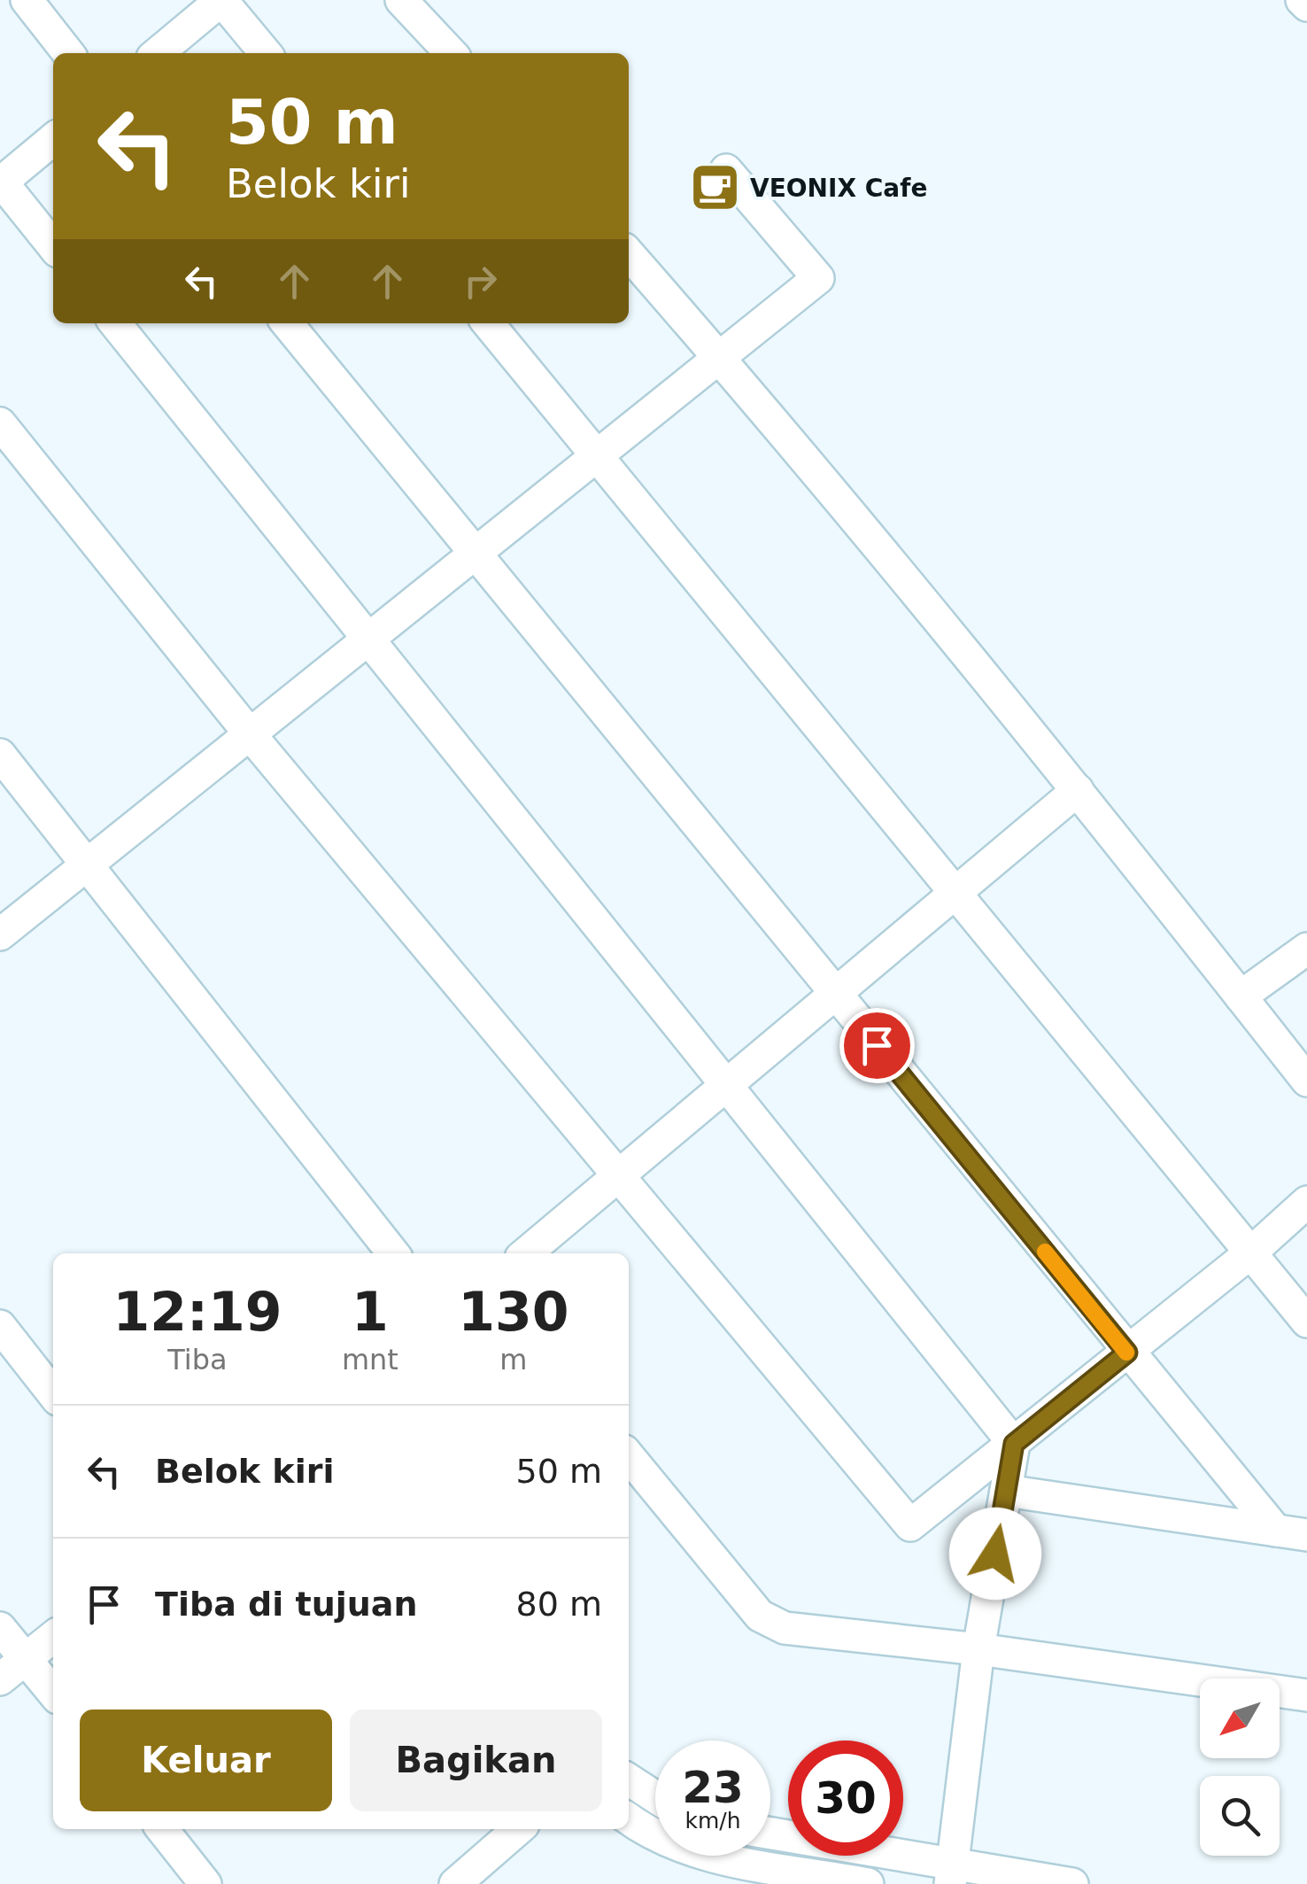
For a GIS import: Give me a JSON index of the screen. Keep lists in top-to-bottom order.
{
  "places": {
    "cafe": ["VEONIX Cafe"]
  },
  "north": "bottom left",
  "page": {
    "turn": ["50 m", "Belok kiri"],
    "eta": [
      "12:19",
      "Tiba",
      "1",
      "mnt",
      "130",
      "m"
    ],
    "list": [
      {
        "name": "Belok kiri",
        "value": "50 m"
      },
      {
        "name": "Tiba di tujuan",
        "value": "80 m"
      }
    ],
    "buttons": ["Keluar", "Bagikan"],
    "speed": "23 km/h",
    "limit": "30"
  }
}
